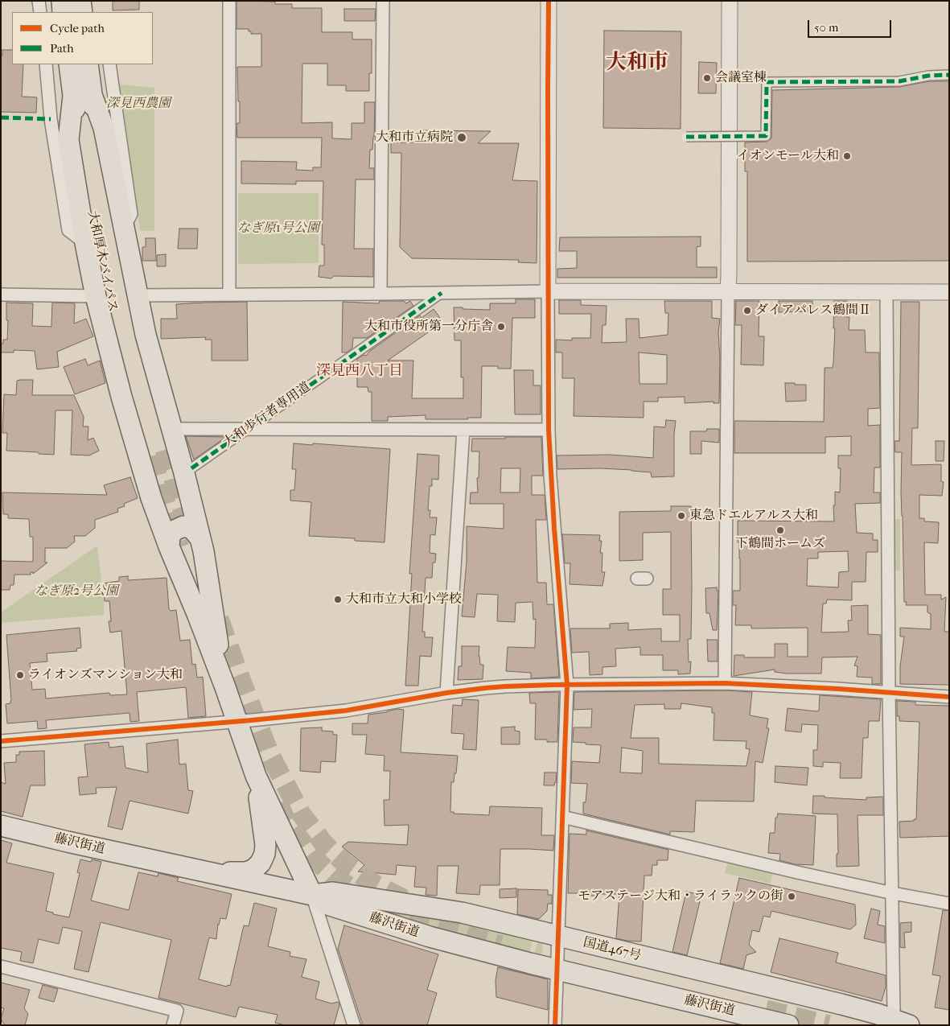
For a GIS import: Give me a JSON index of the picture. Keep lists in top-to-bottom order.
{
  "streets": {
    "highway": ["大和厚木バイパス", "藤沢街道", "国道467号"],
    "street": ["大和歩行者専用道"]
  },
  "crossings": [
    ["藤沢街道", "国道467号"]
  ],
  "districts": ["大和市", "深見西八丁目"],
  "parks": ["深見西農園", "なぎ原1号公園", "なぎ原2号公園"],
  "places": [
    "会議室棟",
    "大和市立病院",
    "イオンモール大和",
    "ダイアパレス鶴間Ⅱ",
    "大和市役所第一分庁舎",
    "東急ドエルアルス大和",
    "下鶴間ホームズ",
    "大和市立大和小学校",
    "ライオンズマンション大和",
    "モアステージ大和・ライラックの街"
  ],
  "legend": ["Cycle path", "Path"],
  "scale_bar": "50 m"
}
